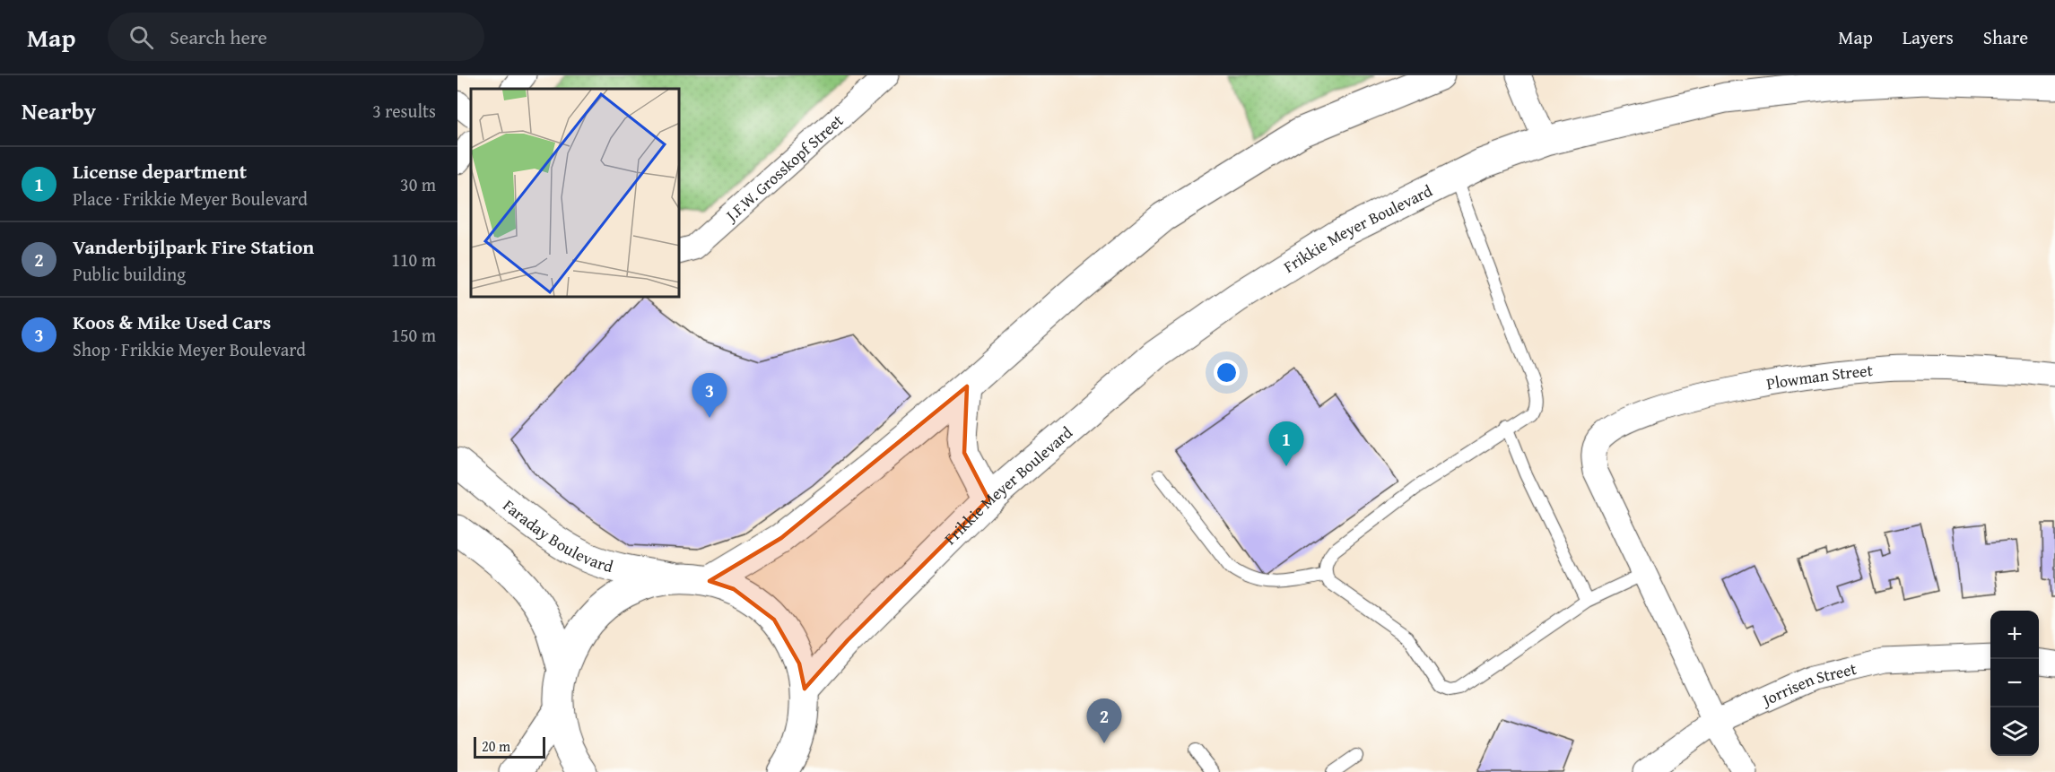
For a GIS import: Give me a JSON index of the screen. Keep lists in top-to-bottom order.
{
  "streets": {
    "main road": ["Frikkie Meyer Boulevard", "Faraday Boulevard"],
    "street": ["J.F.W. Grosskopf Street", "Plowman Street", "Jorrisen Street"]
  },
  "scale_bar": "20 m",
  "page": {
    "header": "Map",
    "search": "Search here",
    "nav": ["Map", "Layers", "Share"],
    "heading": ["Nearby", "3 results"],
    "list": [
      {
        "mark": "1",
        "name": "License department",
        "note": "Place · Frikkie Meyer Boulevard",
        "value": "30 m"
      },
      {
        "mark": "2",
        "name": "Vanderbijlpark Fire Station",
        "note": "Public building",
        "value": "110 m"
      },
      {
        "mark": "3",
        "name": "Koos & Mike Used Cars",
        "note": "Shop · Frikkie Meyer Boulevard",
        "value": "150 m"
      }
    ],
    "pins": ["3", "1", "2"],
    "map_buttons": ["+", "−"],
    "scale": "20 m"
  }
}
